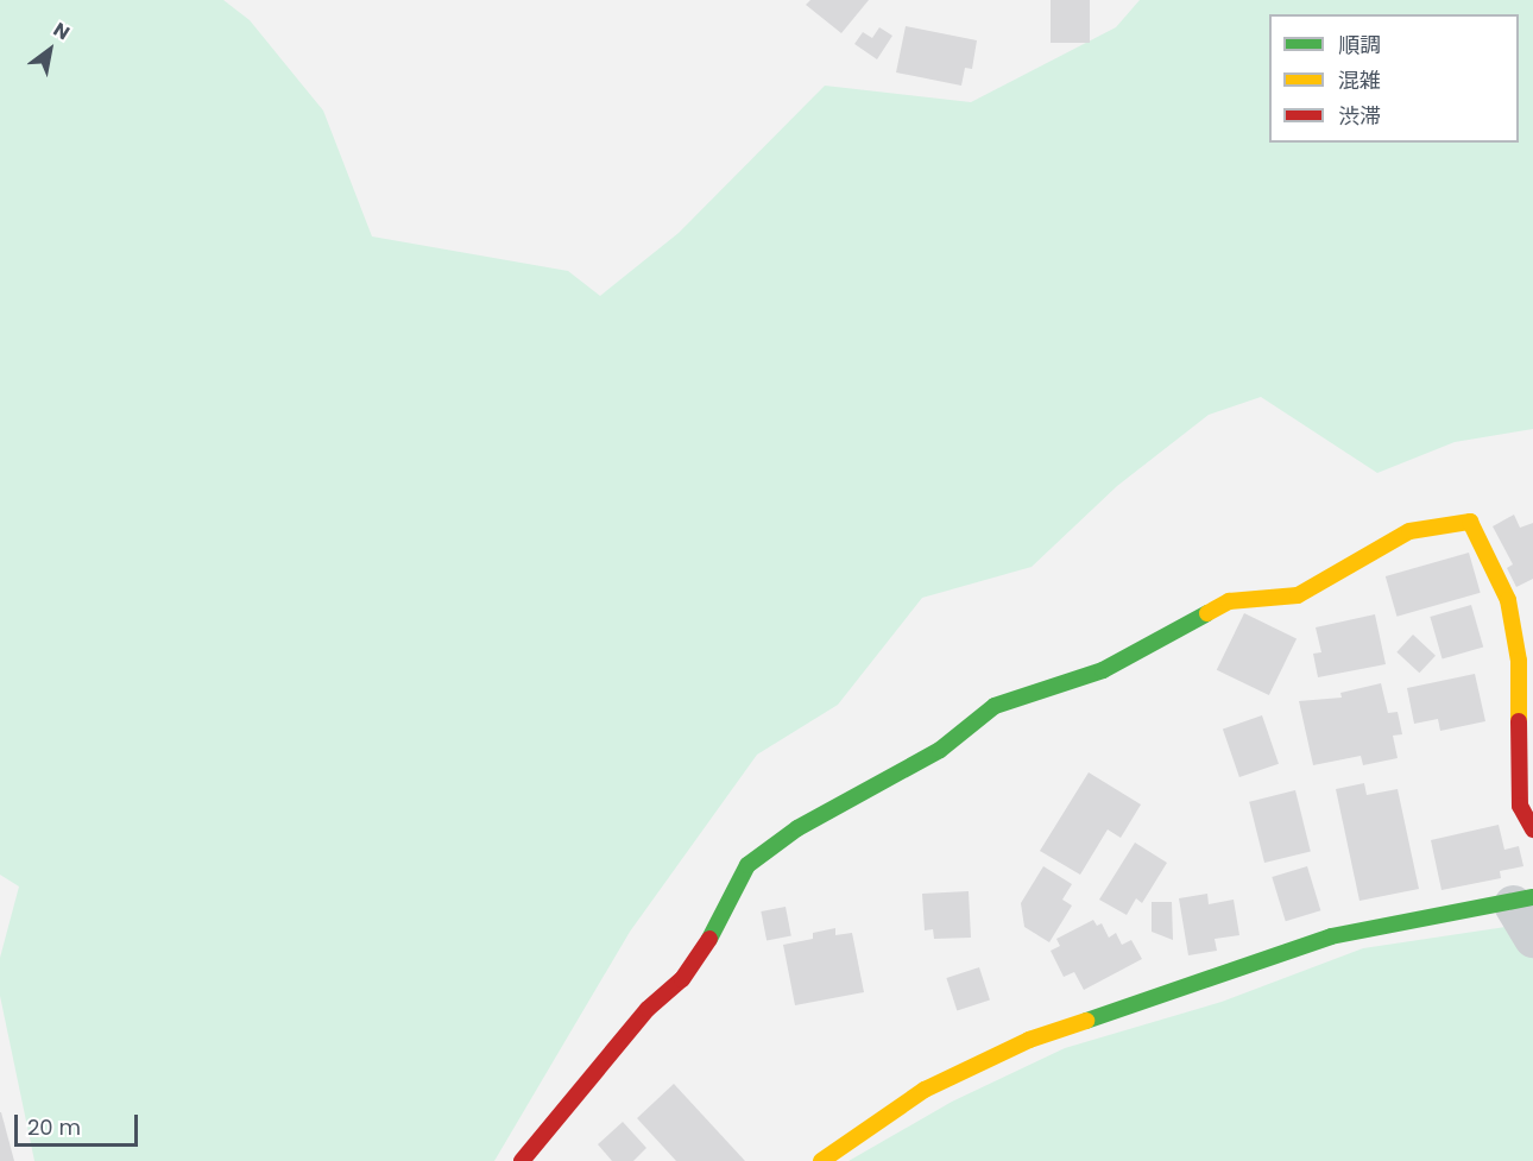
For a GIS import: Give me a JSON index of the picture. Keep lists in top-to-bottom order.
{
  "legend": ["順調", "混雑", "渋滞"],
  "scale_bar": "20 m",
  "north": "top right"
}
